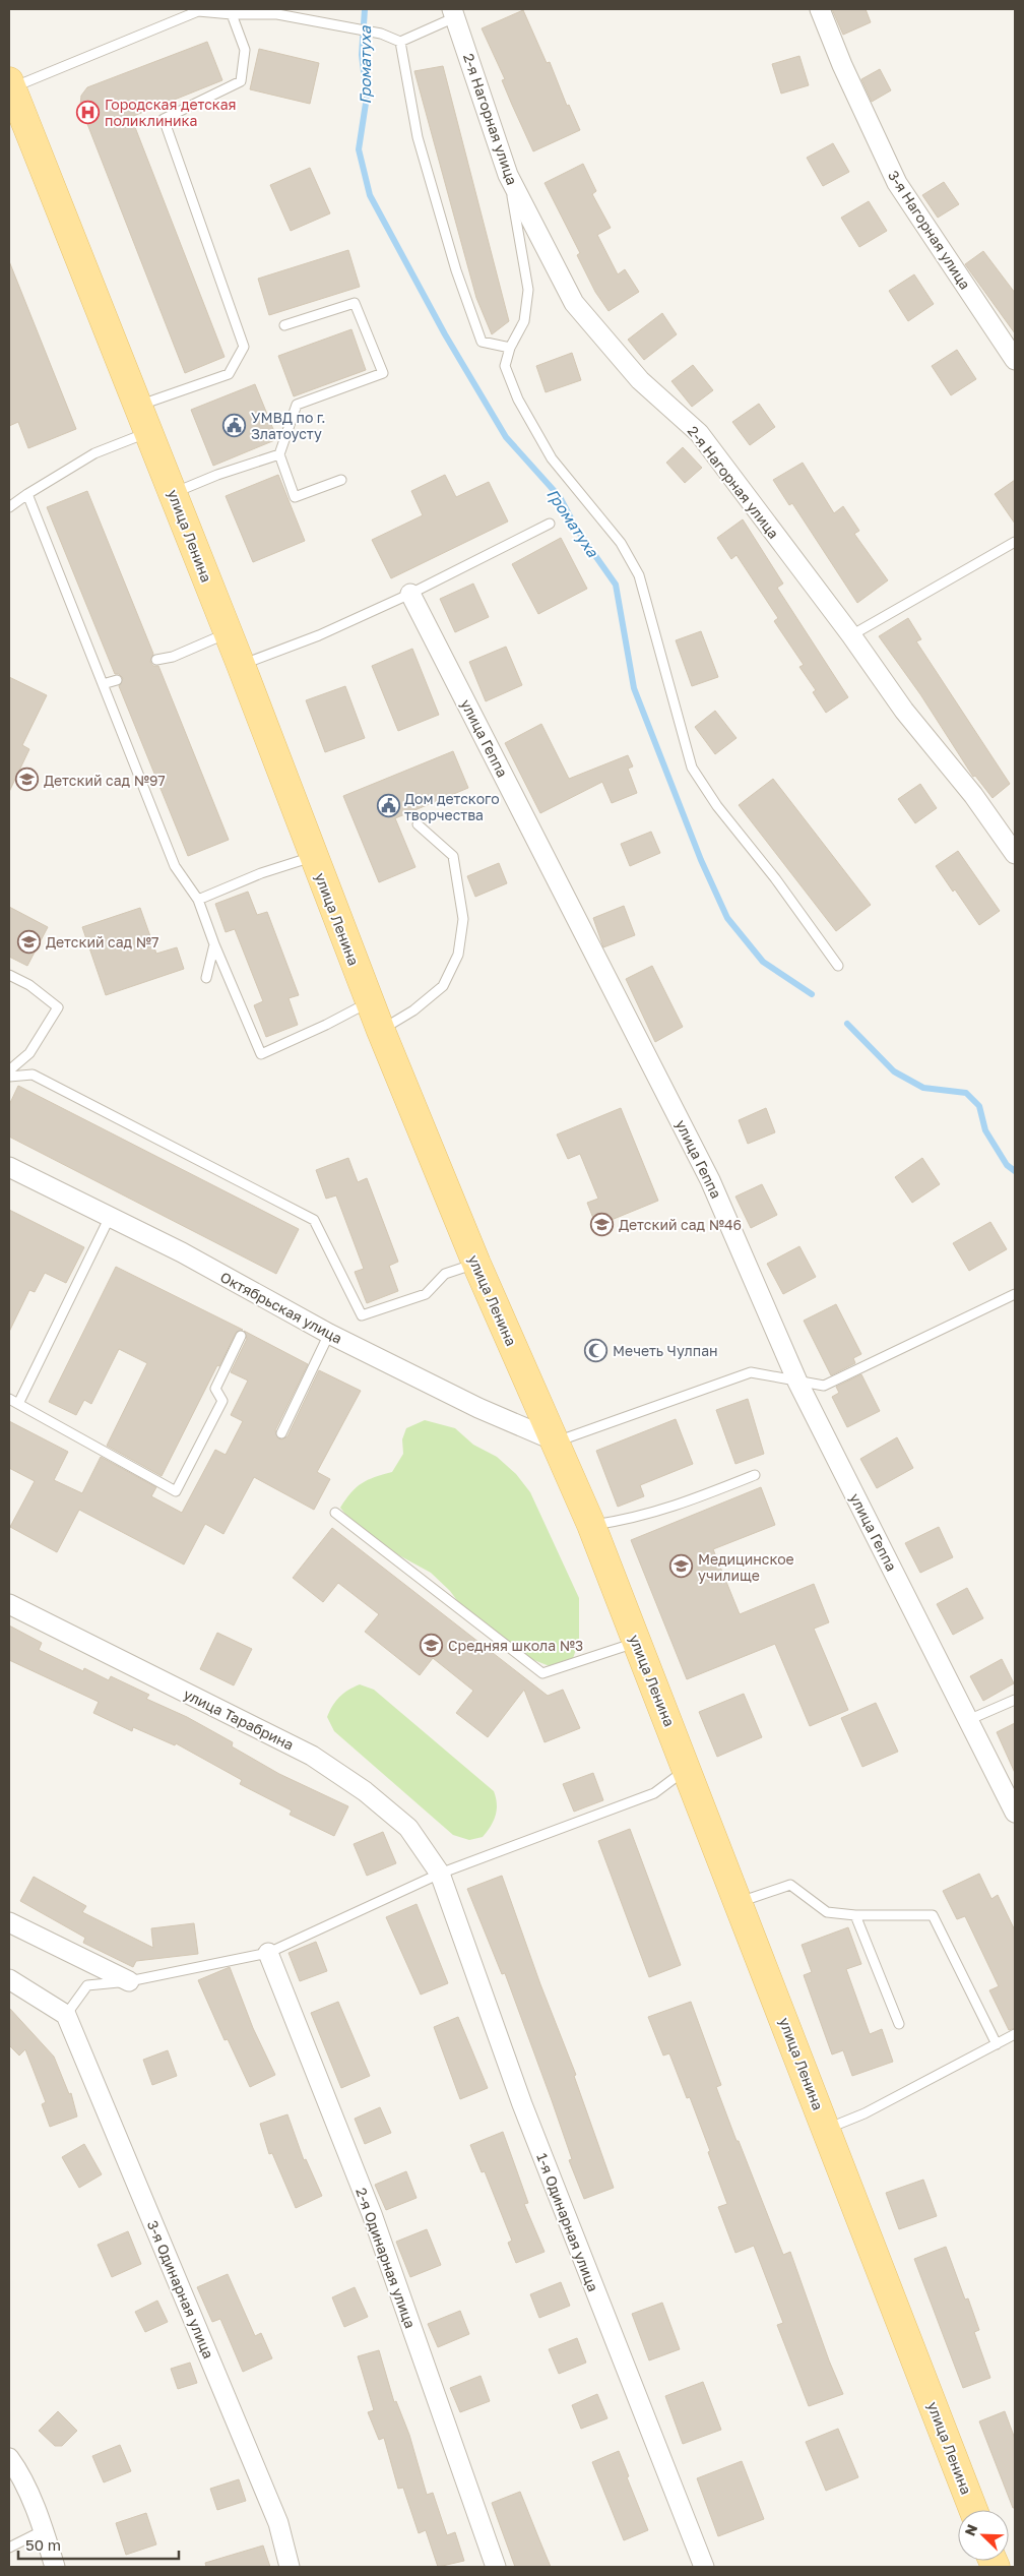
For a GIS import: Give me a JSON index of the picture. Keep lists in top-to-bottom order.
{
  "streets": {
    "main road": ["улица Ленина"],
    "street": [
      "2-я Нагорная улица",
      "3-я Нагорная улица",
      "улица Геппа",
      "Октябрьская улица",
      "улица Тарабрина",
      "1-я Одинарная улица",
      "2-я Одинарная улица",
      "3-я Одинарная улица"
    ]
  },
  "crossings": [
    ["улица Ленина", "Октябрьская улица"],
    ["улица Тарабрина", "1-я Одинарная улица"]
  ],
  "water": ["Громатуха"],
  "places": {
    "hospital": ["Городская детская поликлиника"],
    "public building": ["УМВД по г. Златоусту", "Дом детского творчества"],
    "school or university": [
      "Детский сад №97",
      "Детский сад №7",
      "Детский сад №46",
      "Медицинское училище",
      "Средняя школа №3"
    ],
    "mosque": ["Мечеть Чулпан"]
  },
  "scale_bar": "50 m",
  "north": "top left"
}
